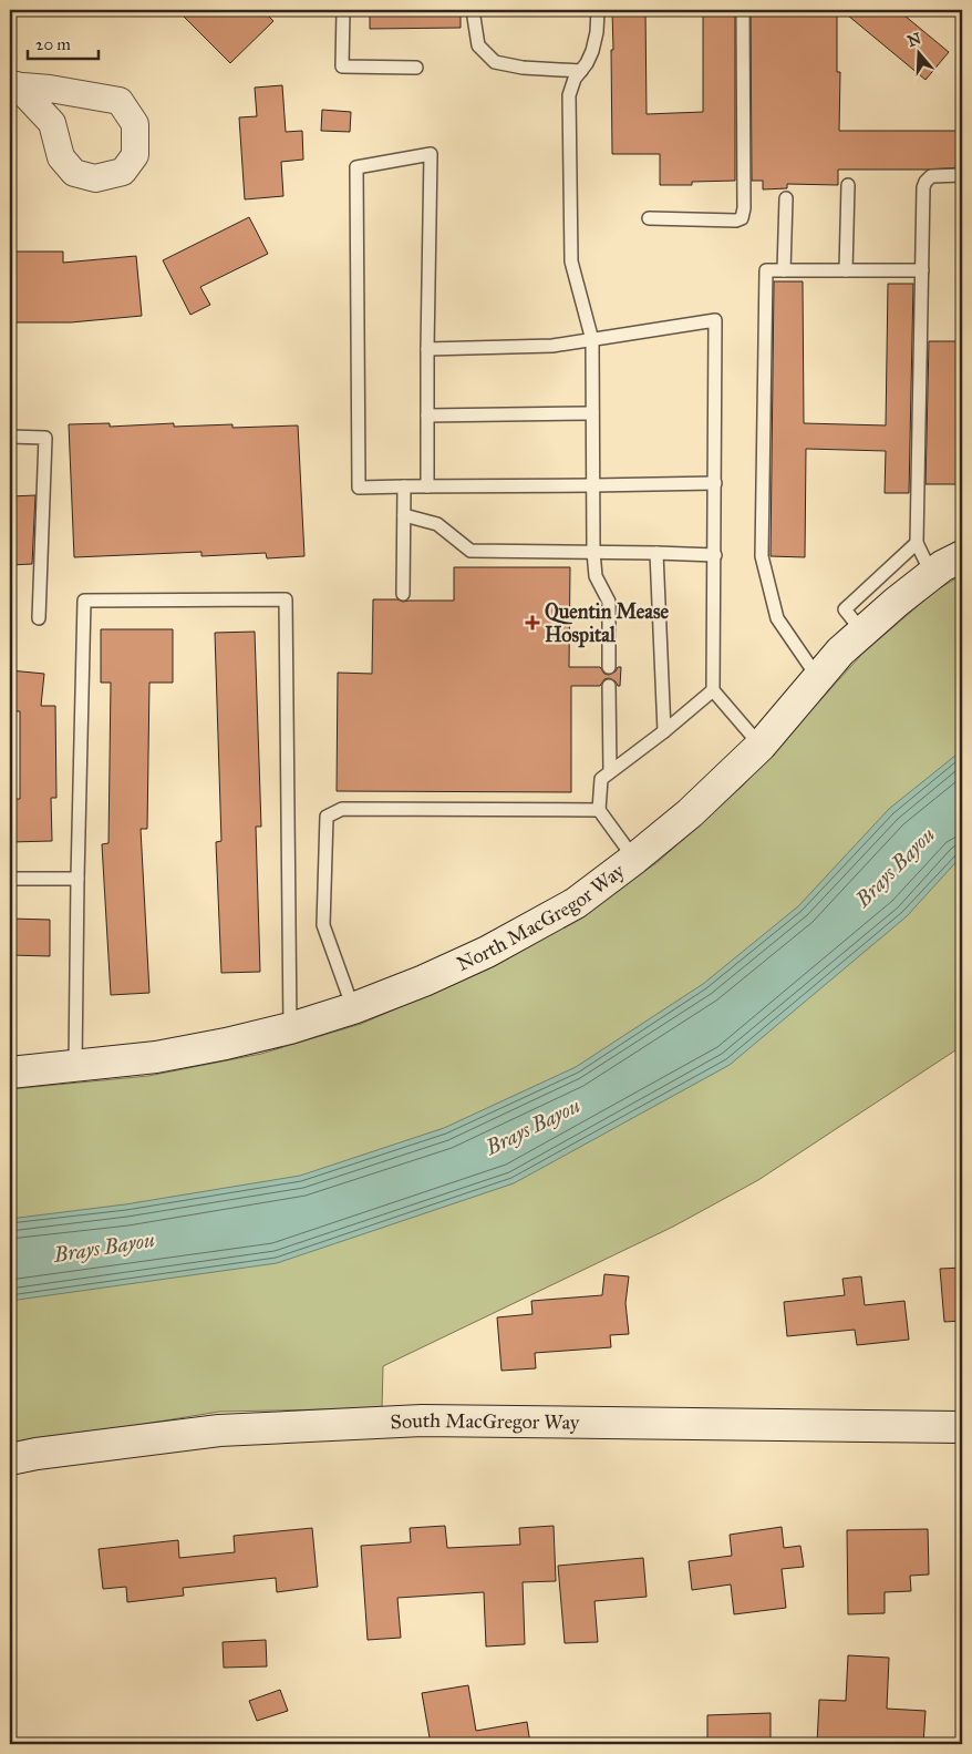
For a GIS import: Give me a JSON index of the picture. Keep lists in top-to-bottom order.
{
  "streets": {
    "main road": ["North MacGregor Way", "South MacGregor Way"]
  },
  "water": ["Brays Bayou"],
  "places": {
    "health": ["Quentin Mease Hospital"]
  },
  "scale_bar": "20 m",
  "north": "top"
}
